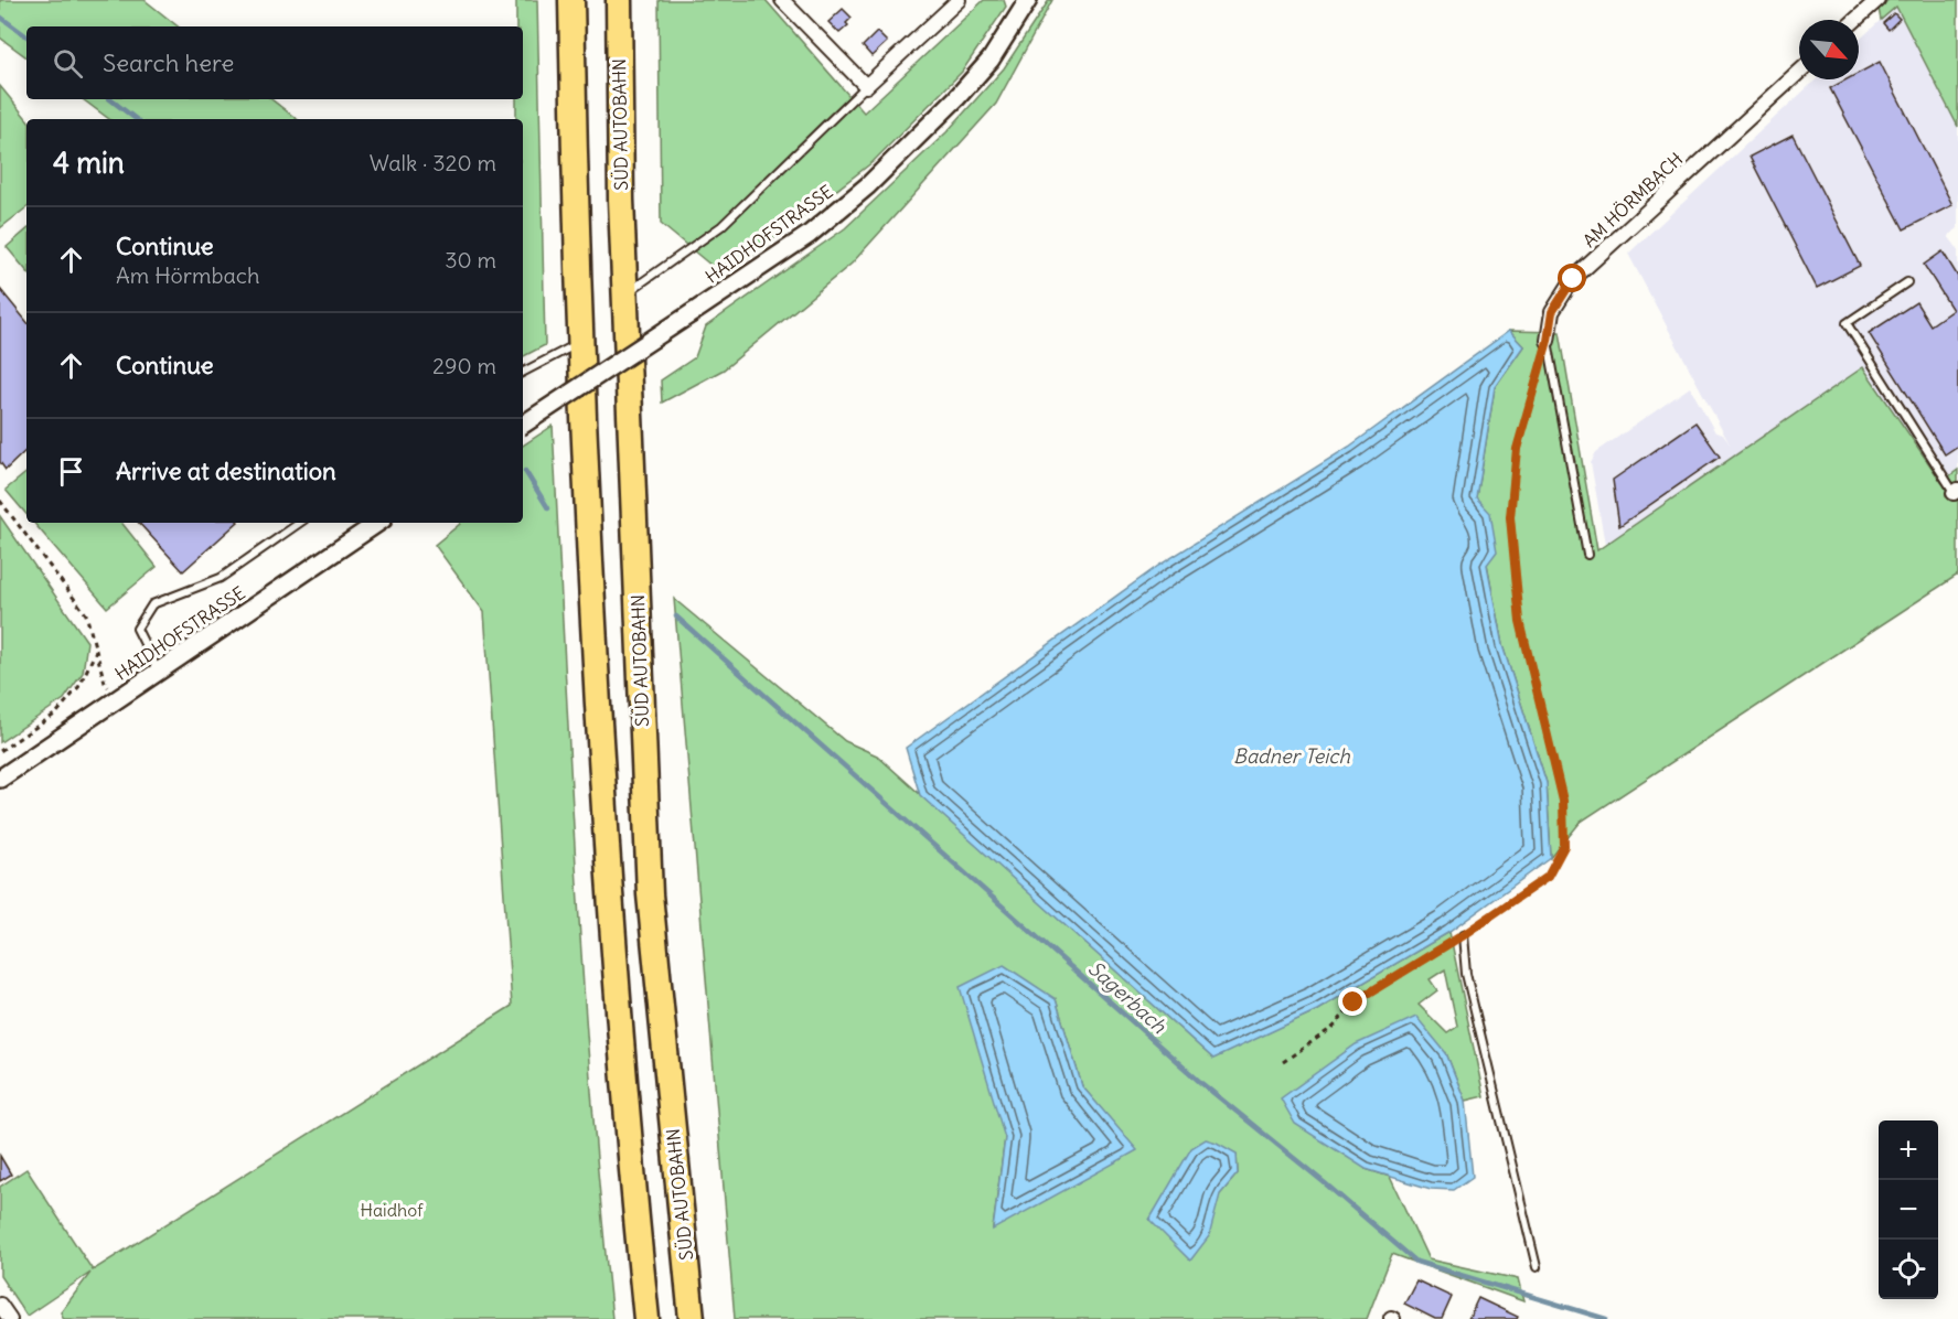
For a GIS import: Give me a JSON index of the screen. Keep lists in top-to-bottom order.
{
  "streets": {
    "highway": ["SÜD AUTOBAHN"],
    "street": ["AM HÖRMBACH", "HAIDHOFSTRASSE"]
  },
  "water": ["Badner Teich", "Sagerbach"],
  "parks": ["Haidhof"],
  "north": "bottom right",
  "page": {
    "search": "Search here",
    "heading": ["4 min", "Walk · 320 m"],
    "list": [
      ["Continue", "Am Hörmbach", "30 m"],
      ["Continue", "290 m"],
      "Arrive at destination"
    ],
    "map_buttons": ["+", "−"]
  }
}
